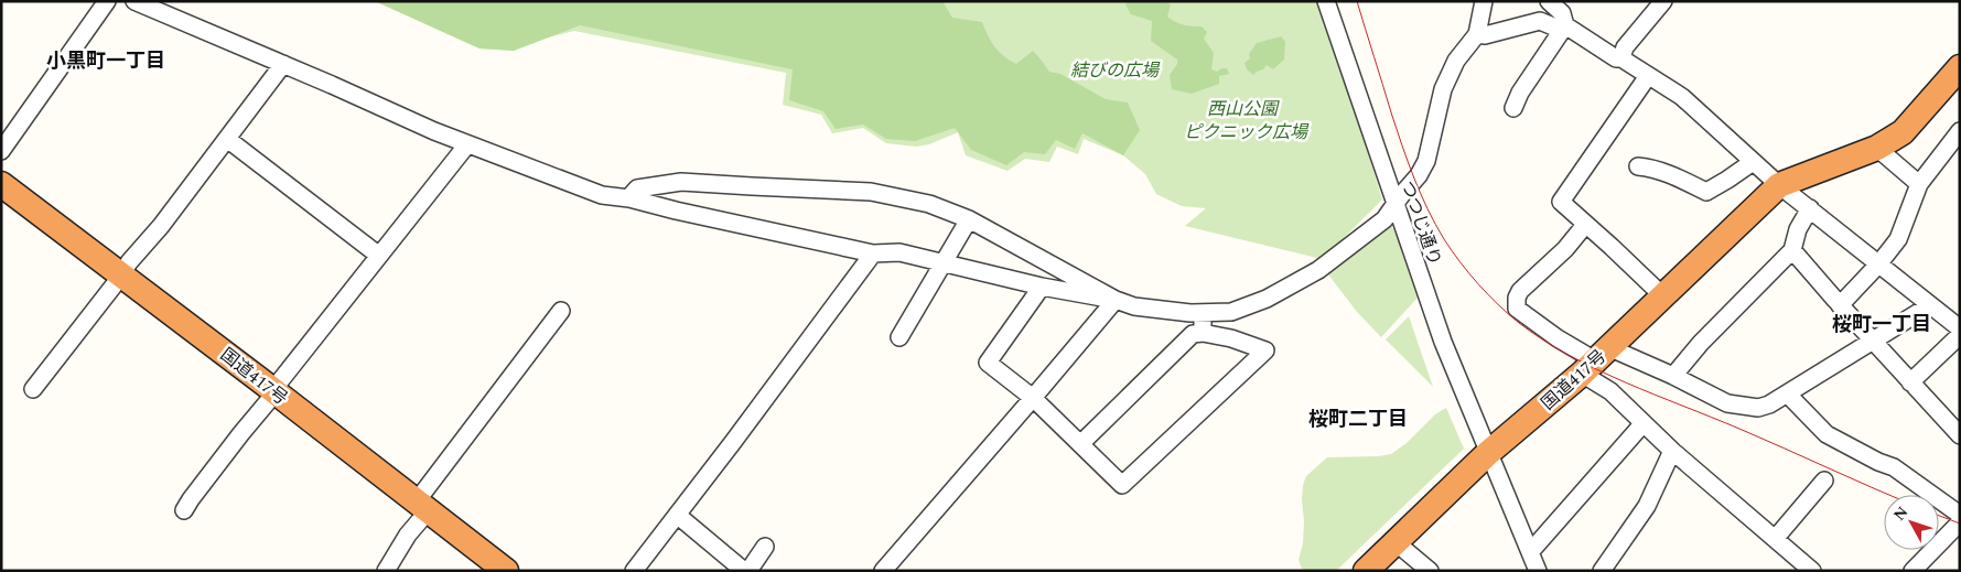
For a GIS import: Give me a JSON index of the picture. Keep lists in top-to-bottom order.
{
  "streets": {
    "highway": ["国道417号"],
    "street": ["つつじ通り"]
  },
  "crossings": [
    ["つつじ通り", "国道417号"]
  ],
  "districts": ["小黒町一丁目", "桜町一丁目", "桜町二丁目"],
  "parks": ["結びの広場", "西山公園", "ピクニック広場"],
  "north": "top left"
}
